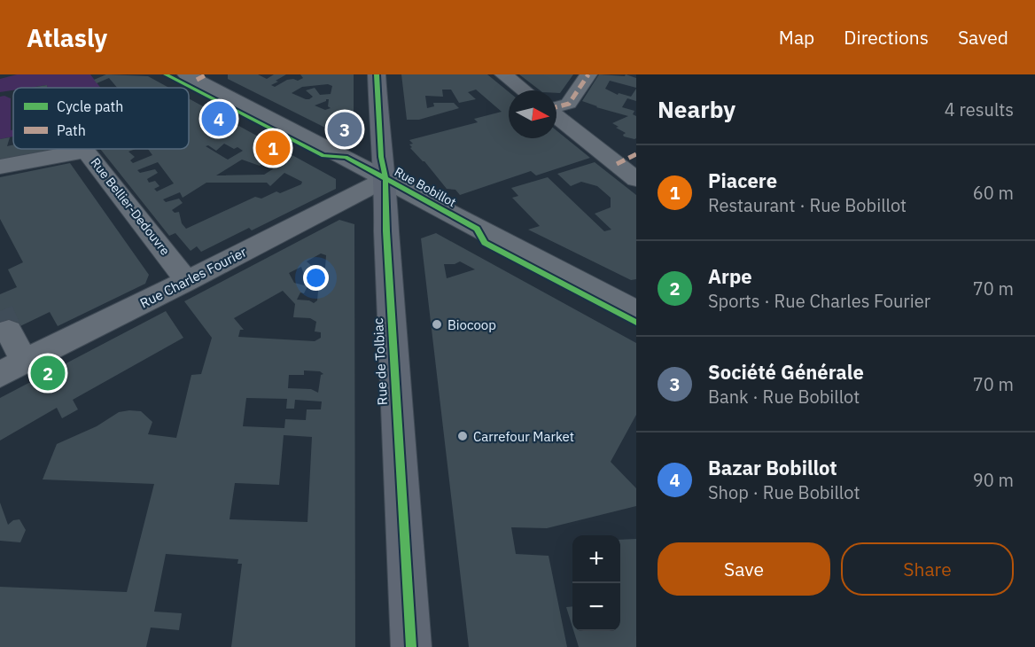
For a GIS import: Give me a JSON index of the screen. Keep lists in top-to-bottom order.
{
  "streets": {
    "main road": ["Rue de Tolbiac"],
    "street": ["Rue Bobillot", "Rue Bellier-Dedouvre", "Rue Charles Fourier"]
  },
  "crossings": [
    ["Rue Bobillot", "Rue Charles Fourier"],
    ["Rue Bobillot", "Rue de Tolbiac"],
    ["Rue Bellier-Dedouvre", "Rue Charles Fourier"],
    ["Rue Charles Fourier", "Rue de Tolbiac"]
  ],
  "places": ["Biocoop", "Carrefour Market"],
  "legend": ["Cycle path", "Path"],
  "north": "right",
  "page": {
    "header": "Atlasly",
    "nav": ["Map", "Directions", "Saved"],
    "heading": ["Nearby", "4 results"],
    "pins": [
      "4",
      "3",
      "1",
      "2"
    ],
    "list": [
      {
        "mark": "1",
        "name": "Piacere",
        "note": "Restaurant · Rue Bobillot",
        "value": "60 m"
      },
      {
        "mark": "2",
        "name": "Arpe",
        "note": "Sports · Rue Charles Fourier",
        "value": "70 m"
      },
      {
        "mark": "3",
        "name": "Société Générale",
        "note": "Bank · Rue Bobillot",
        "value": "70 m"
      },
      {
        "mark": "4",
        "name": "Bazar Bobillot",
        "note": "Shop · Rue Bobillot",
        "value": "90 m"
      }
    ],
    "buttons": ["Save", "Share"],
    "map_buttons": ["+", "−"]
  }
}
